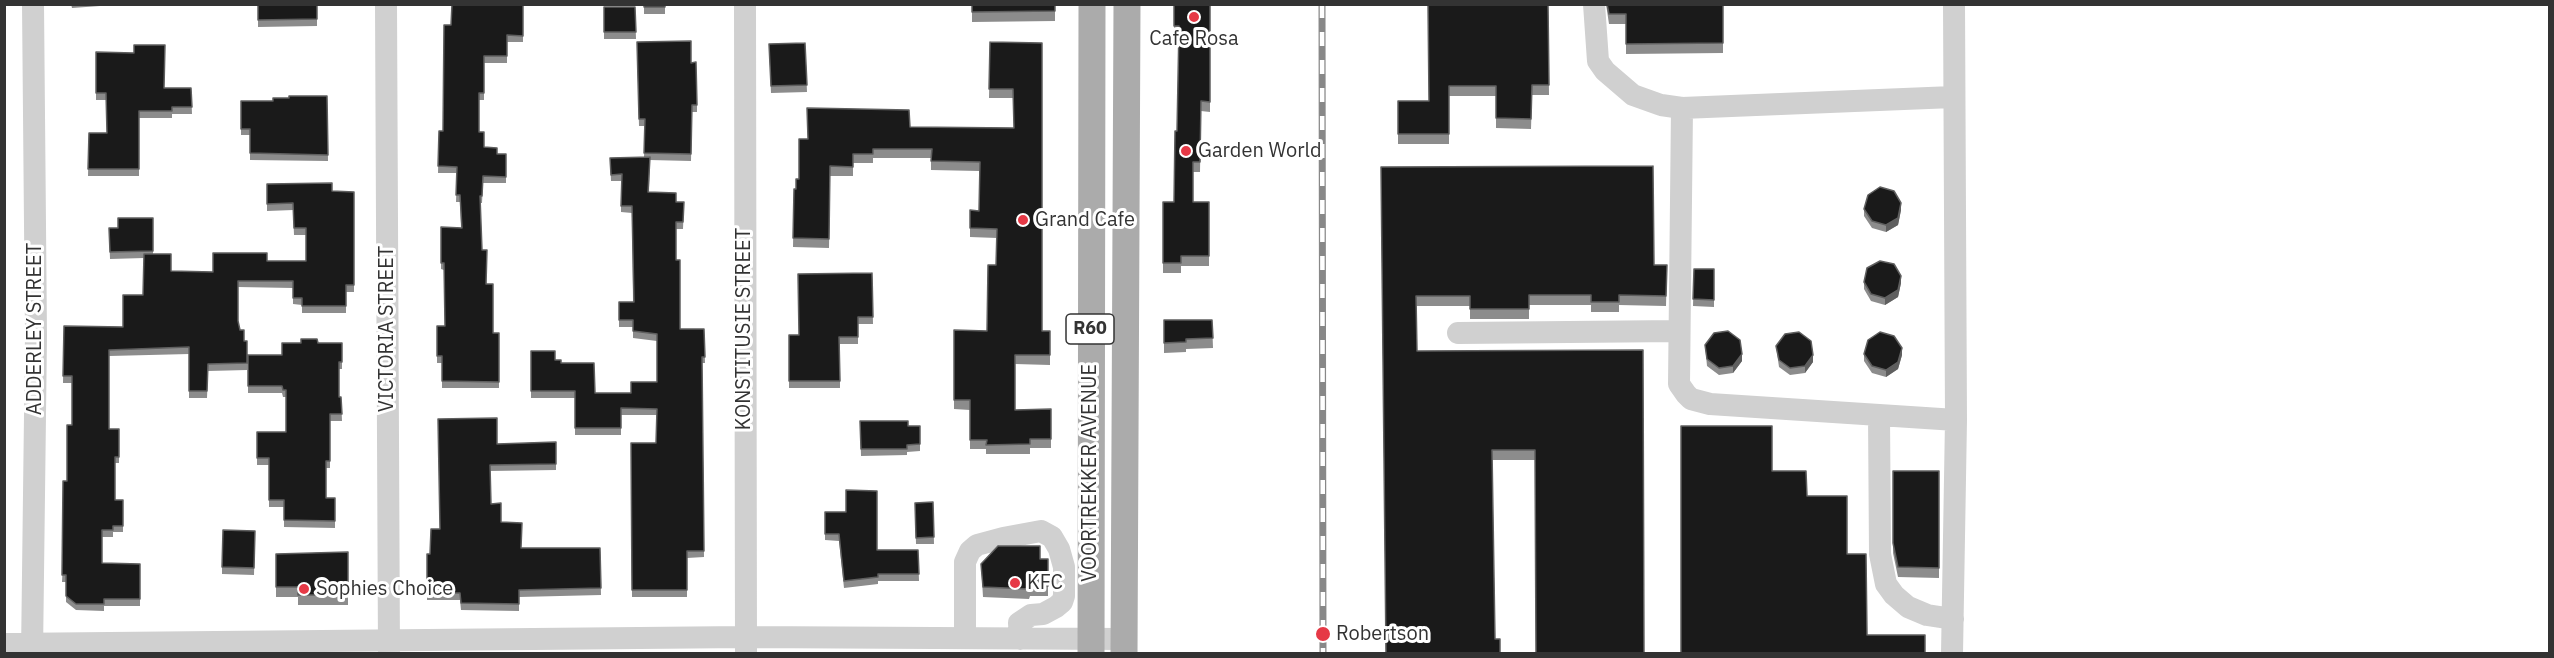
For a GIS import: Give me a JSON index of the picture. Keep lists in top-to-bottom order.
{
  "streets": {
    "main road": ["R60", "VOORTREKKER AVENUE"],
    "street": ["ADDERLEY STREET", "VICTORIA STREET", "KONSTITUSIE STREET"]
  },
  "places": [
    "Cafe Rosa",
    "Garden World",
    "Grand Cafe",
    "KFC",
    "Sophies Choice",
    "Robertson"
  ]
}
